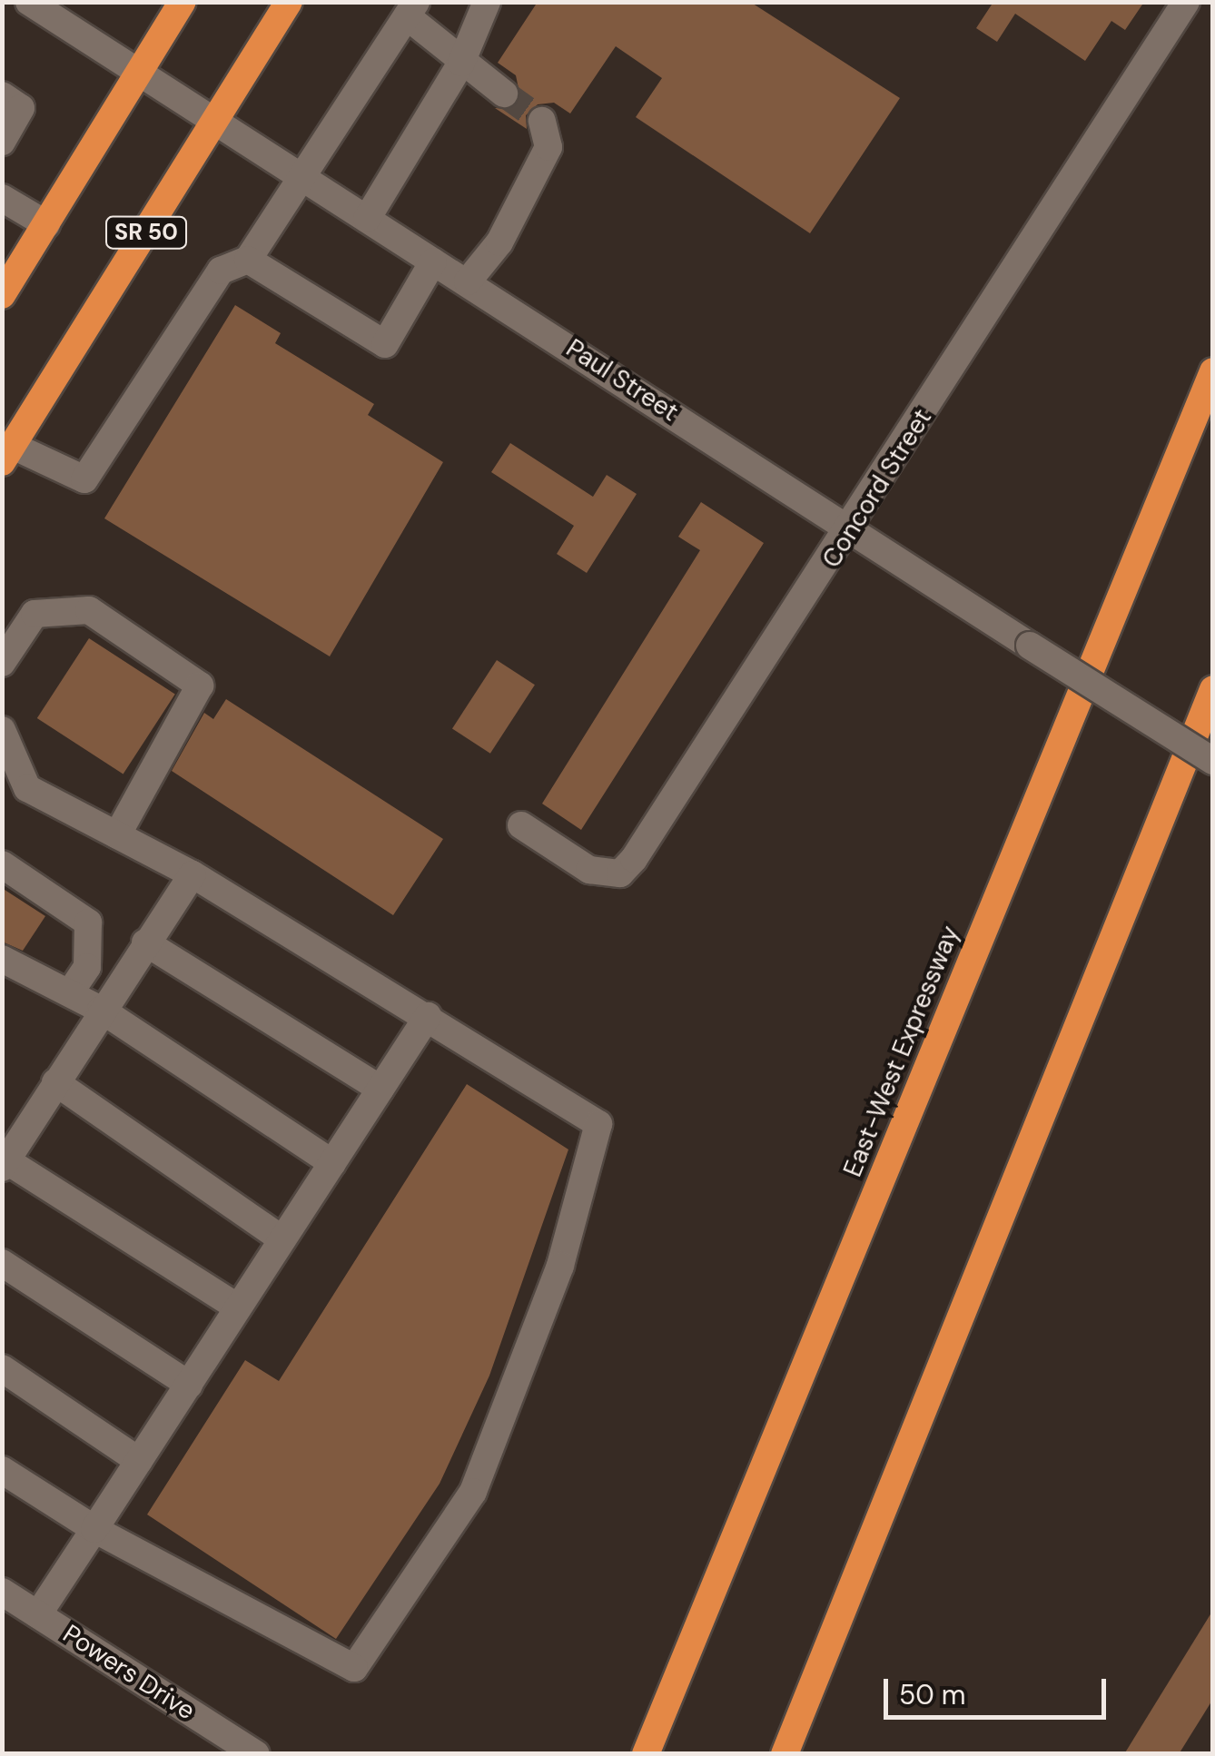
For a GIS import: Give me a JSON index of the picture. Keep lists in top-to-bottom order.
{
  "streets": {
    "highway": ["SR 50", "East-West Expressway"],
    "street": ["Paul Street", "Concord Street", "Powers Drive"]
  },
  "crossings": [
    ["SR 50", "Paul Street"],
    ["Paul Street", "Concord Street"]
  ],
  "scale_bar": "50 m"
}
